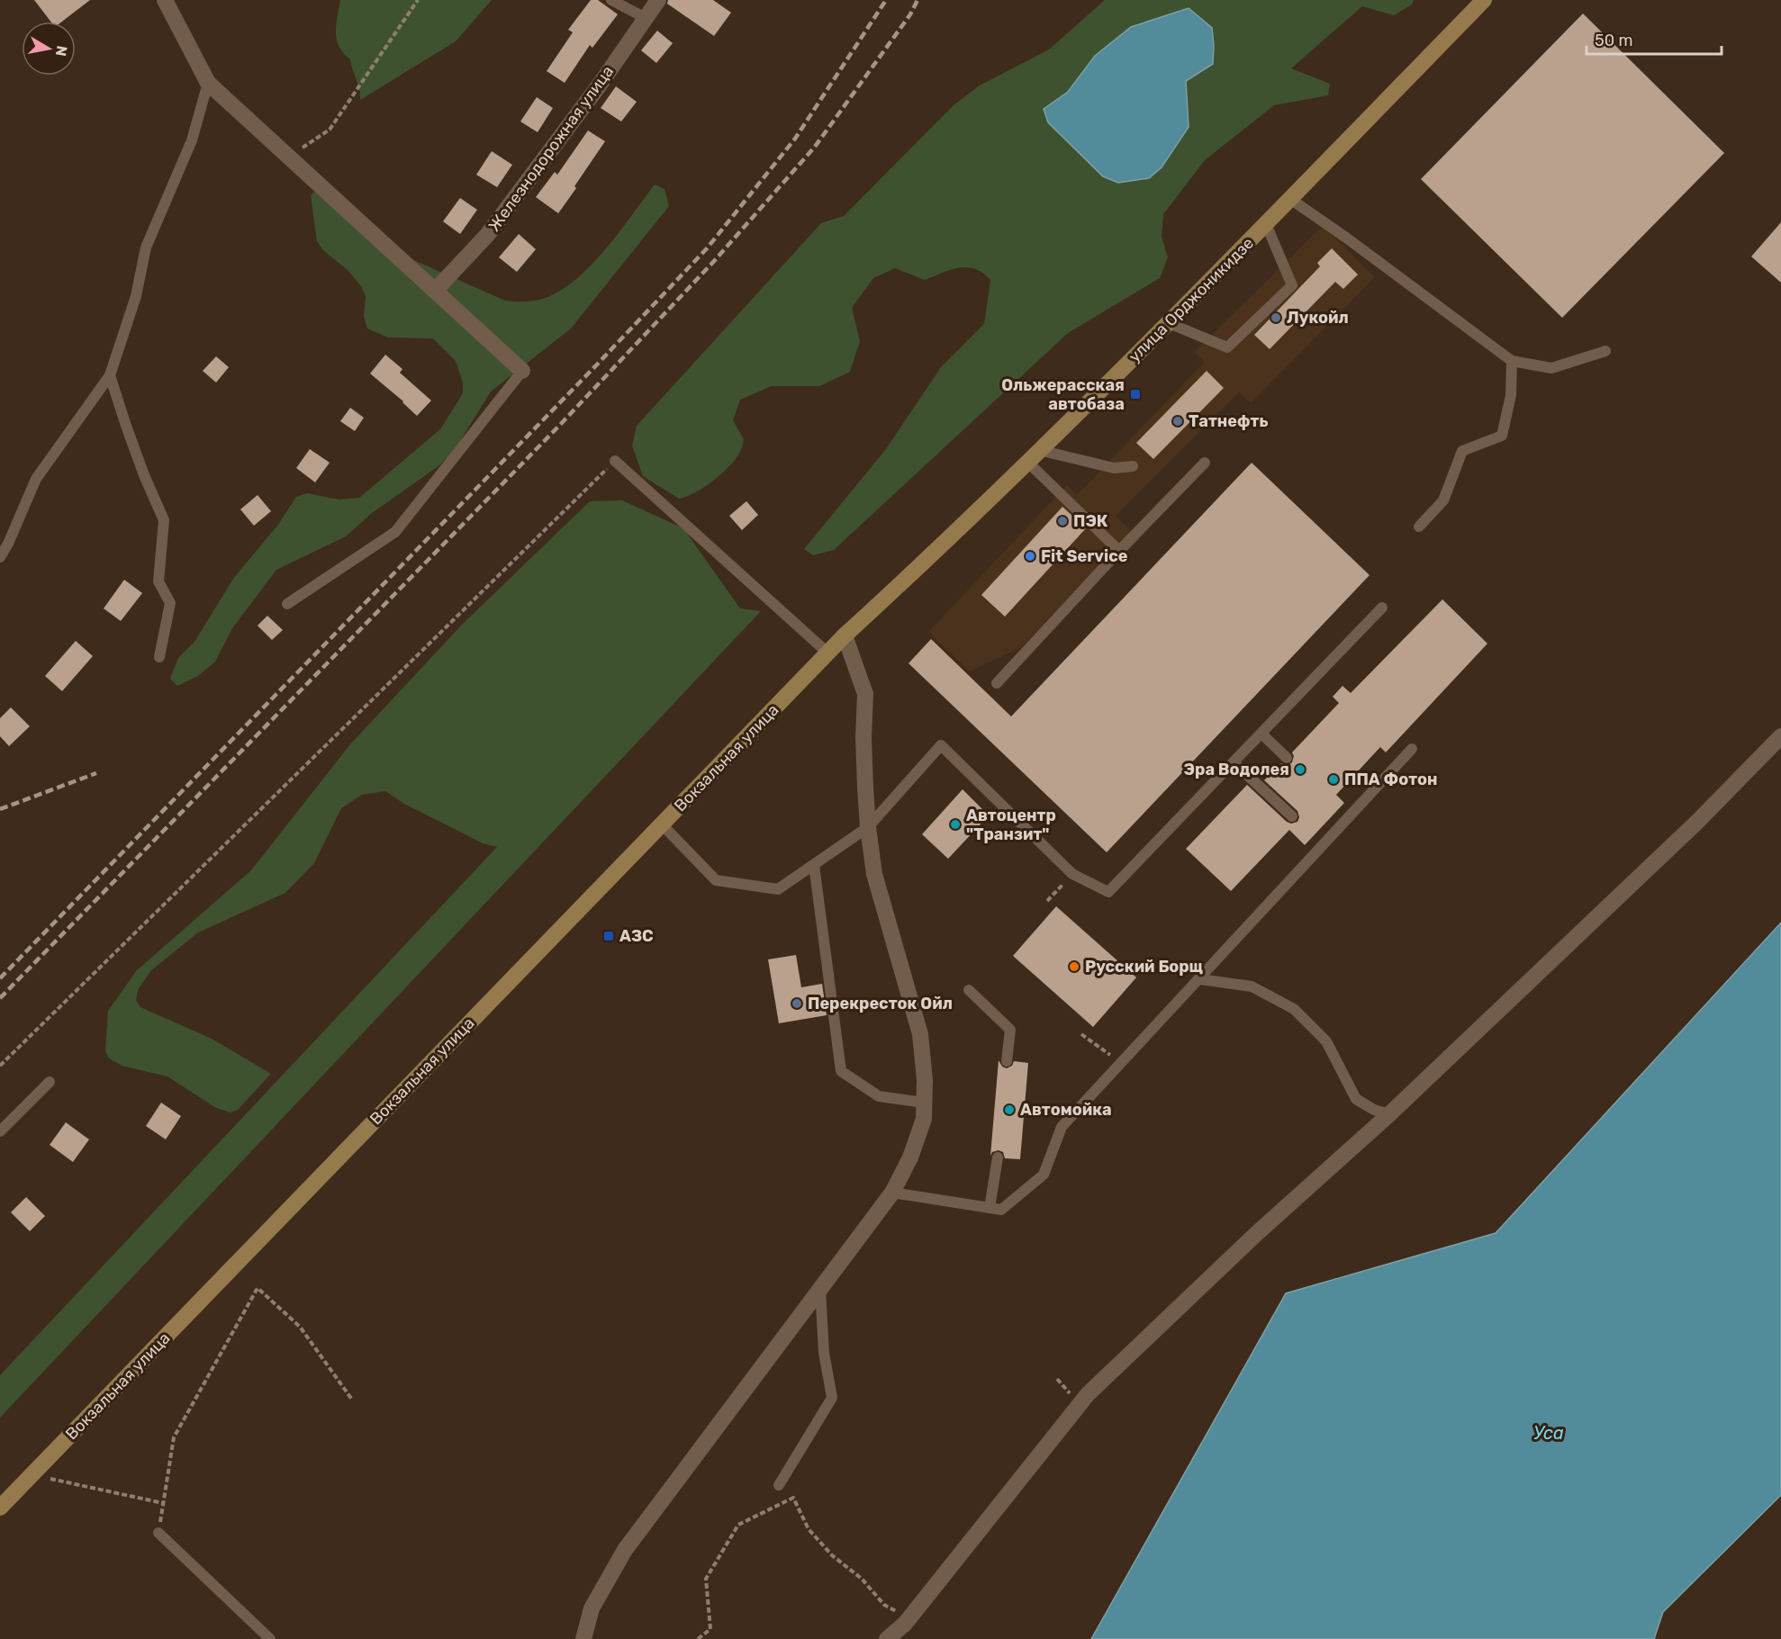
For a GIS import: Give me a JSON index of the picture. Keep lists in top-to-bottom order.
{
  "streets": {
    "main road": ["улица Орджоникидзе", "Вокзальная улица"],
    "street": ["Железнодорожная улица"]
  },
  "crossings": [
    ["улица Орджоникидзе", "Вокзальная улица"]
  ],
  "water": ["Уса"],
  "places": {
    "other": [
      "Лукойл",
      "Татнефть",
      "ПЭК",
      "Fit Service",
      "Эра Водолея",
      "ППА Фотон",
      "Автоцентр \"Транзит\"",
      "Русский Борщ",
      "Перекресток Ойл",
      "Автомойка"
    ],
    "transit": ["Ольжерасская автобаза", "АЗС"]
  },
  "scale_bar": "50 m",
  "north": "right"
}
